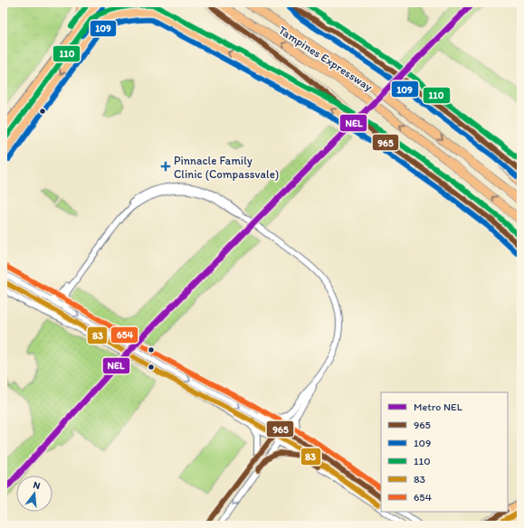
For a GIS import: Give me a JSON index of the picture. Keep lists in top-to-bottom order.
{
  "streets": {
    "highway": ["Tampines Expressway"]
  },
  "places": {
    "health": ["Pinnacle Family Clinic (Compassvale)"]
  },
  "lines": [
    "metro line NEL",
    "transit line 965",
    "transit line 110",
    "transit line 109",
    "transit line 654",
    "transit line 83"
  ],
  "legend": [
    "Metro NEL",
    "965",
    "109",
    "110",
    "83",
    "654"
  ],
  "north": "top"
}
